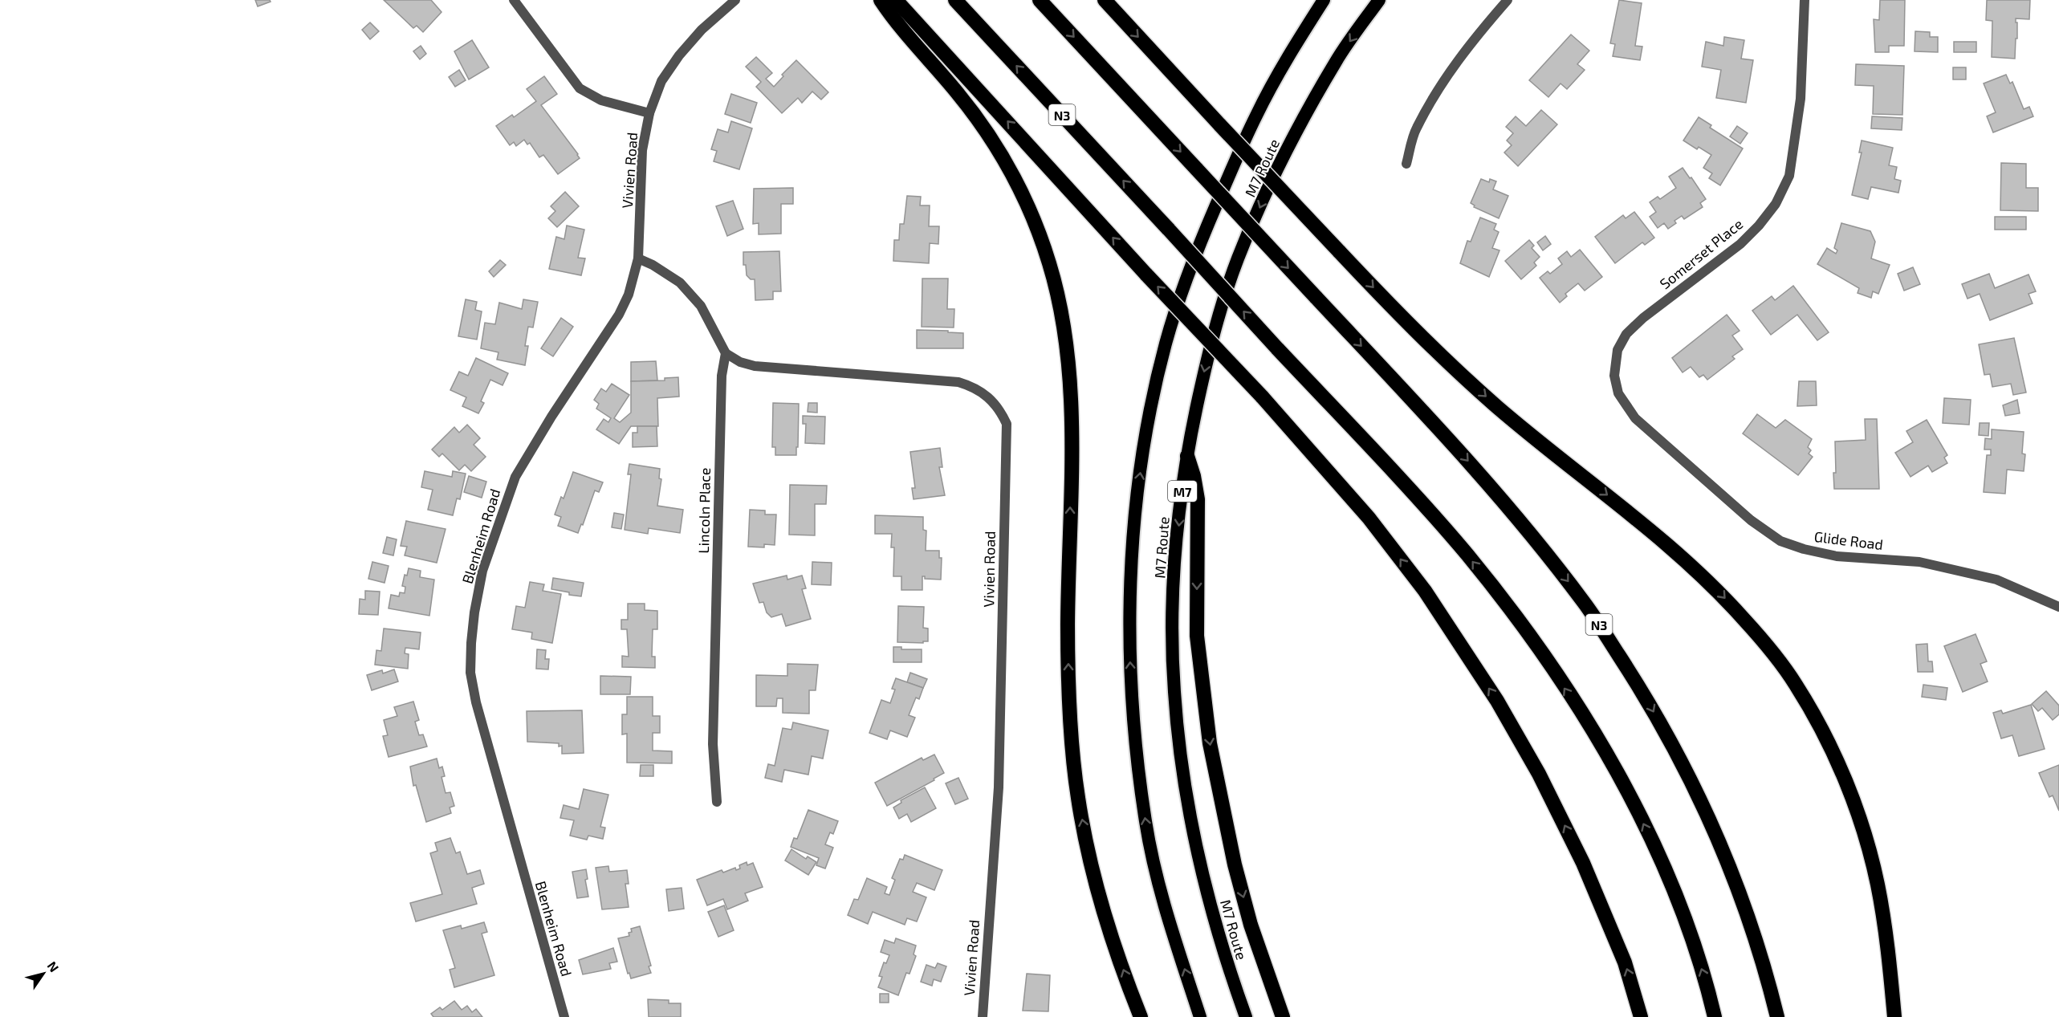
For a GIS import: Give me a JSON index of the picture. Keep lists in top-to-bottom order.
{
  "streets": {
    "highway": ["N3", "M7 Route", "M7"],
    "street": [
      "Vivien Road",
      "Somerset Place",
      "Lincoln Place",
      "Blenheim Road",
      "Glide Road"
    ]
  },
  "crossings": [
    ["Vivien Road", "Lincoln Place"],
    ["Vivien Road", "Blenheim Road"],
    ["Somerset Place", "Glide Road"]
  ],
  "north": "top right"
}
